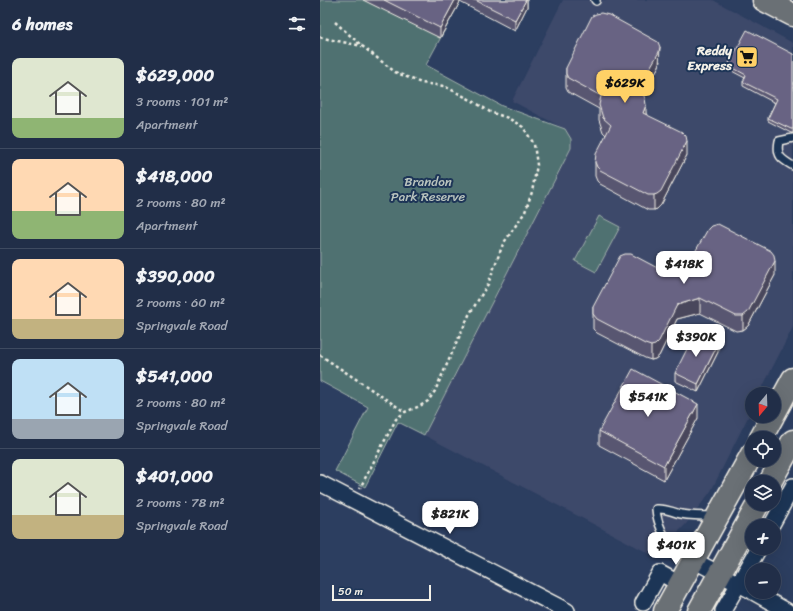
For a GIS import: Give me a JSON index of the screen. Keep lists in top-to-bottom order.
{
  "parks": ["Brandon Park Reserve"],
  "places": {
    "supermarket": ["Reddy Express"]
  },
  "scale_bar": "50 m",
  "north": "bottom",
  "page": {
    "heading": "6 homes",
    "list": [
      {
        "name": "$629,000",
        "note": "3 rooms · 101 m² · Apartment"
      },
      {
        "name": "$418,000",
        "note": "2 rooms · 80 m² · Apartment"
      },
      {
        "name": "$390,000",
        "note": "2 rooms · 60 m² · Springvale Road"
      },
      {
        "name": "$541,000",
        "note": "2 rooms · 80 m² · Springvale Road"
      },
      {
        "name": "$401,000",
        "note": "2 rooms · 78 m² · Springvale Road"
      }
    ],
    "price": [
      "$629K",
      "$418K",
      "$390K",
      "$541K",
      "$821K",
      "$401K"
    ],
    "map_buttons": ["+", "−"],
    "scale": "50 m"
  }
}
